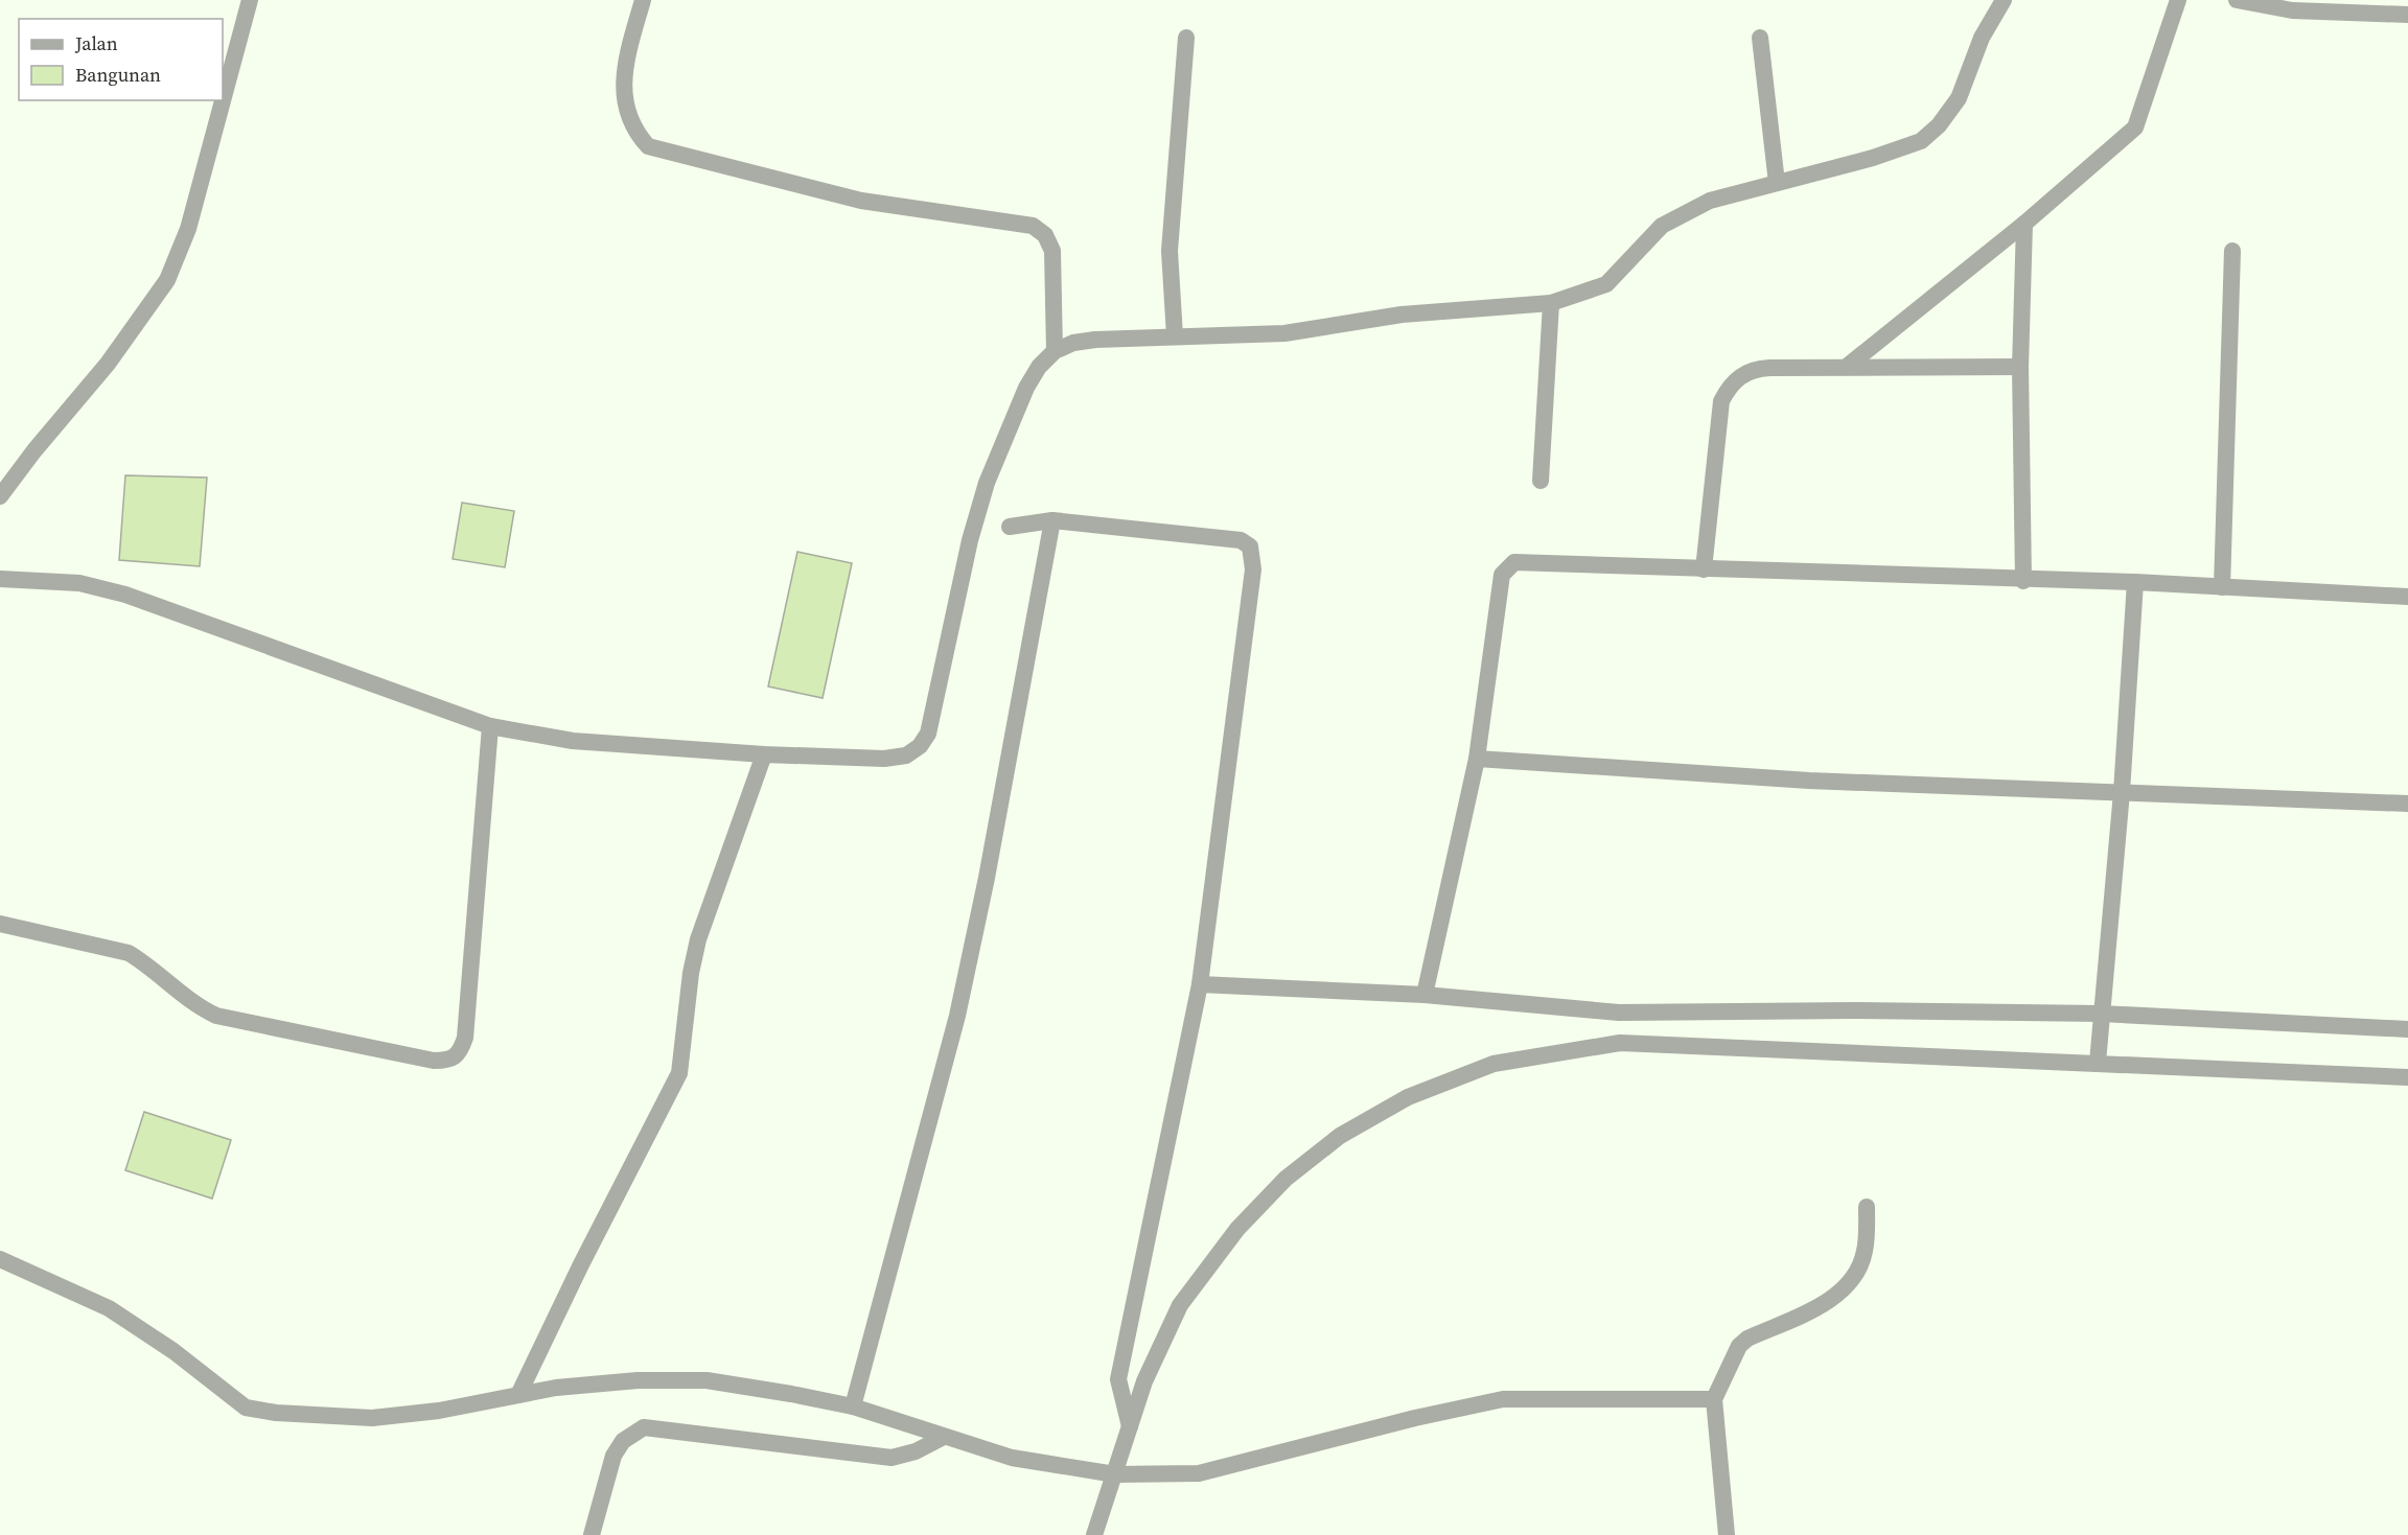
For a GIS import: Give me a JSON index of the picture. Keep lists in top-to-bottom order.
{
  "legend": ["Jalan", "Bangunan"]
}
